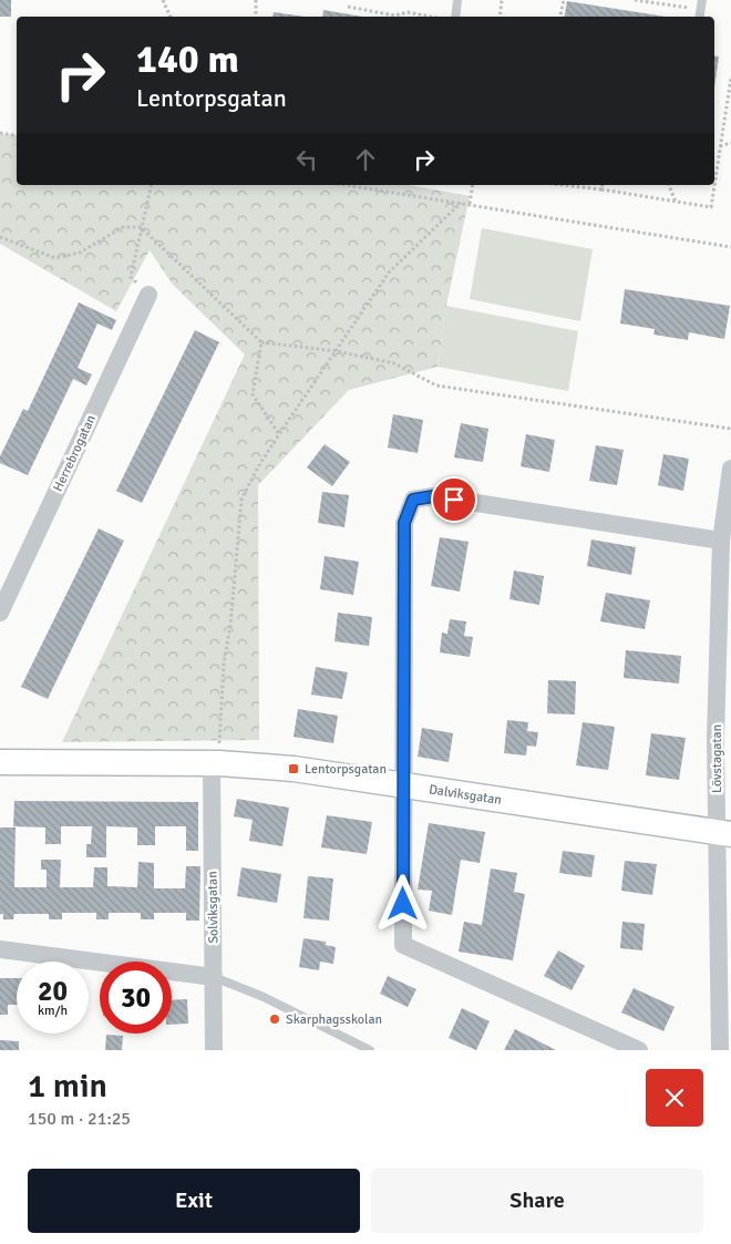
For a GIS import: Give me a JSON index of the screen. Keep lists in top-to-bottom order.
{
  "streets": {
    "street": [
      "Herrebrogatan",
      "Lövstagatan",
      "Dalviksgatan",
      "Solviksgatan"
    ]
  },
  "crossings": [
    ["Lövstagatan", "Dalviksgatan"],
    ["Dalviksgatan", "Solviksgatan"]
  ],
  "places": {
    "transit": ["Lentorpsgatan"],
    "other": ["Skarphagsskolan"]
  },
  "page": {
    "turn": ["140 m", "Lentorpsgatan"],
    "speed": "20 km/h",
    "limit": "30",
    "heading": ["1 min", "150 m · 21:25"],
    "buttons": ["Exit", "Share"]
  }
}
